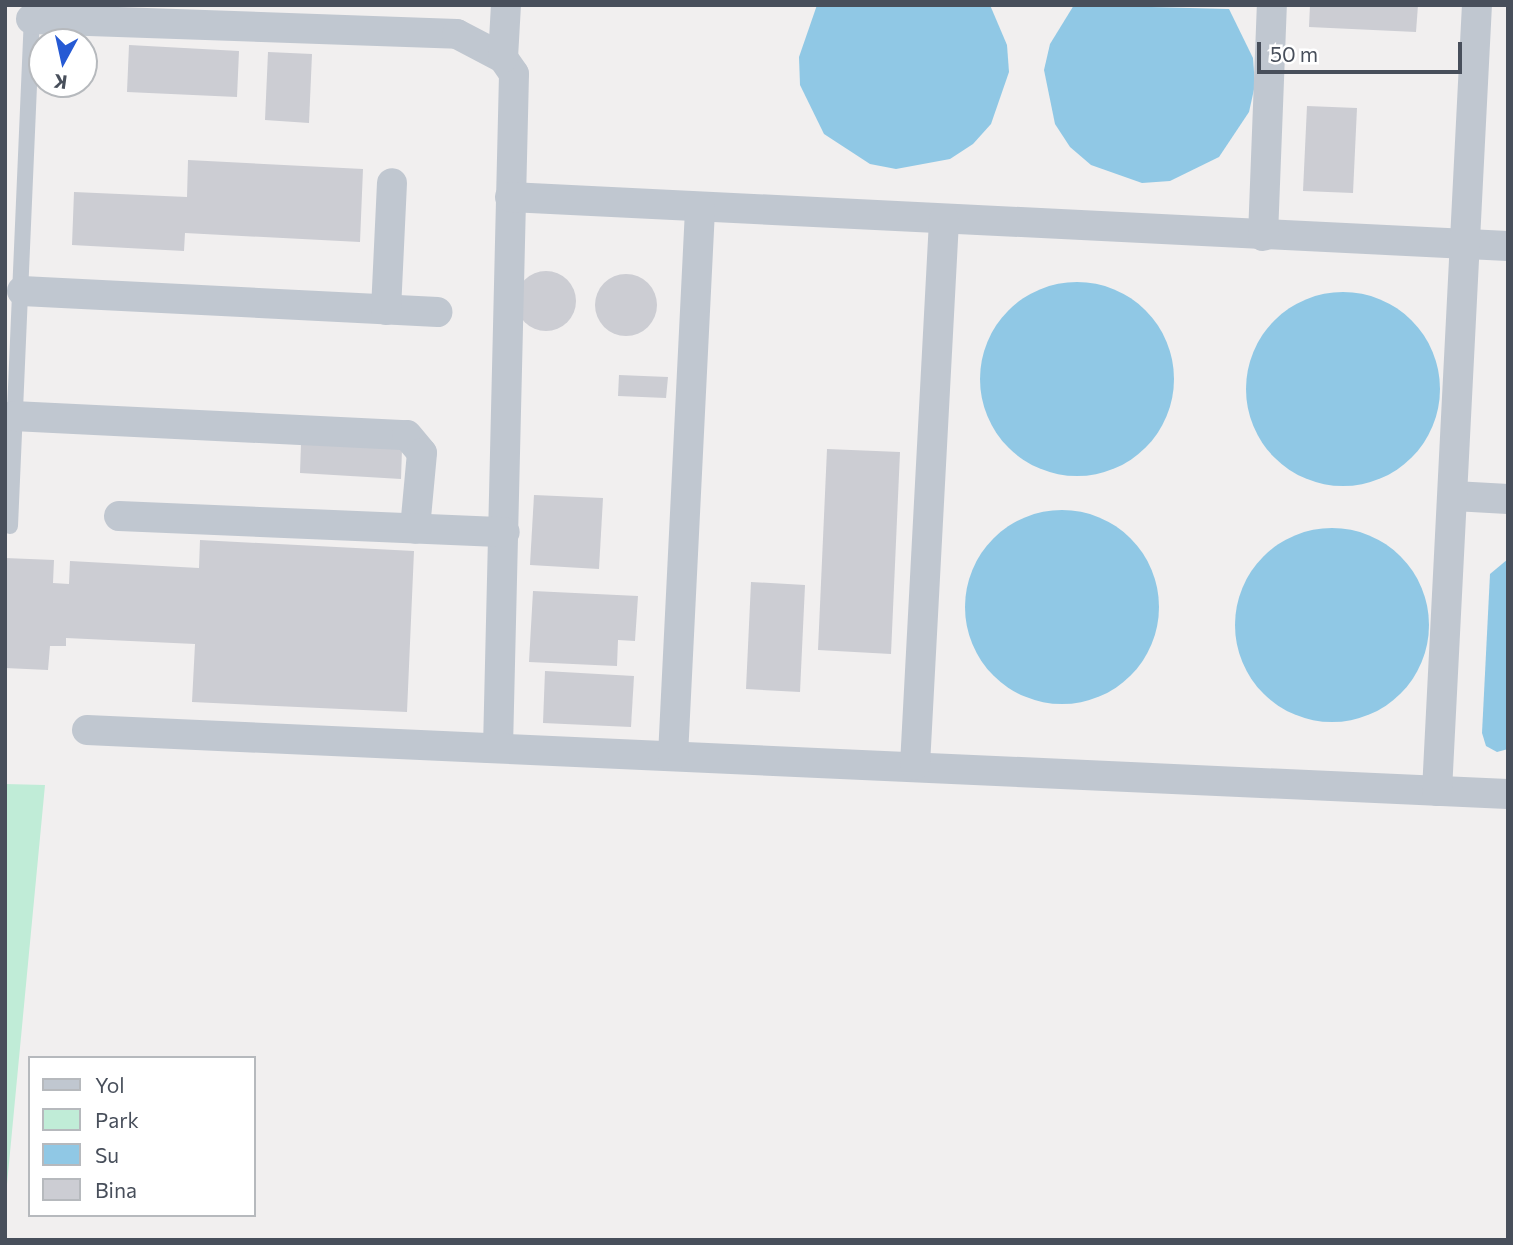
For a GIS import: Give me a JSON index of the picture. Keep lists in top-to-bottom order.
{
  "legend": [
    "Yol",
    "Park",
    "Su",
    "Bina"
  ],
  "scale_bar": "50 m",
  "north": "bottom"
}
